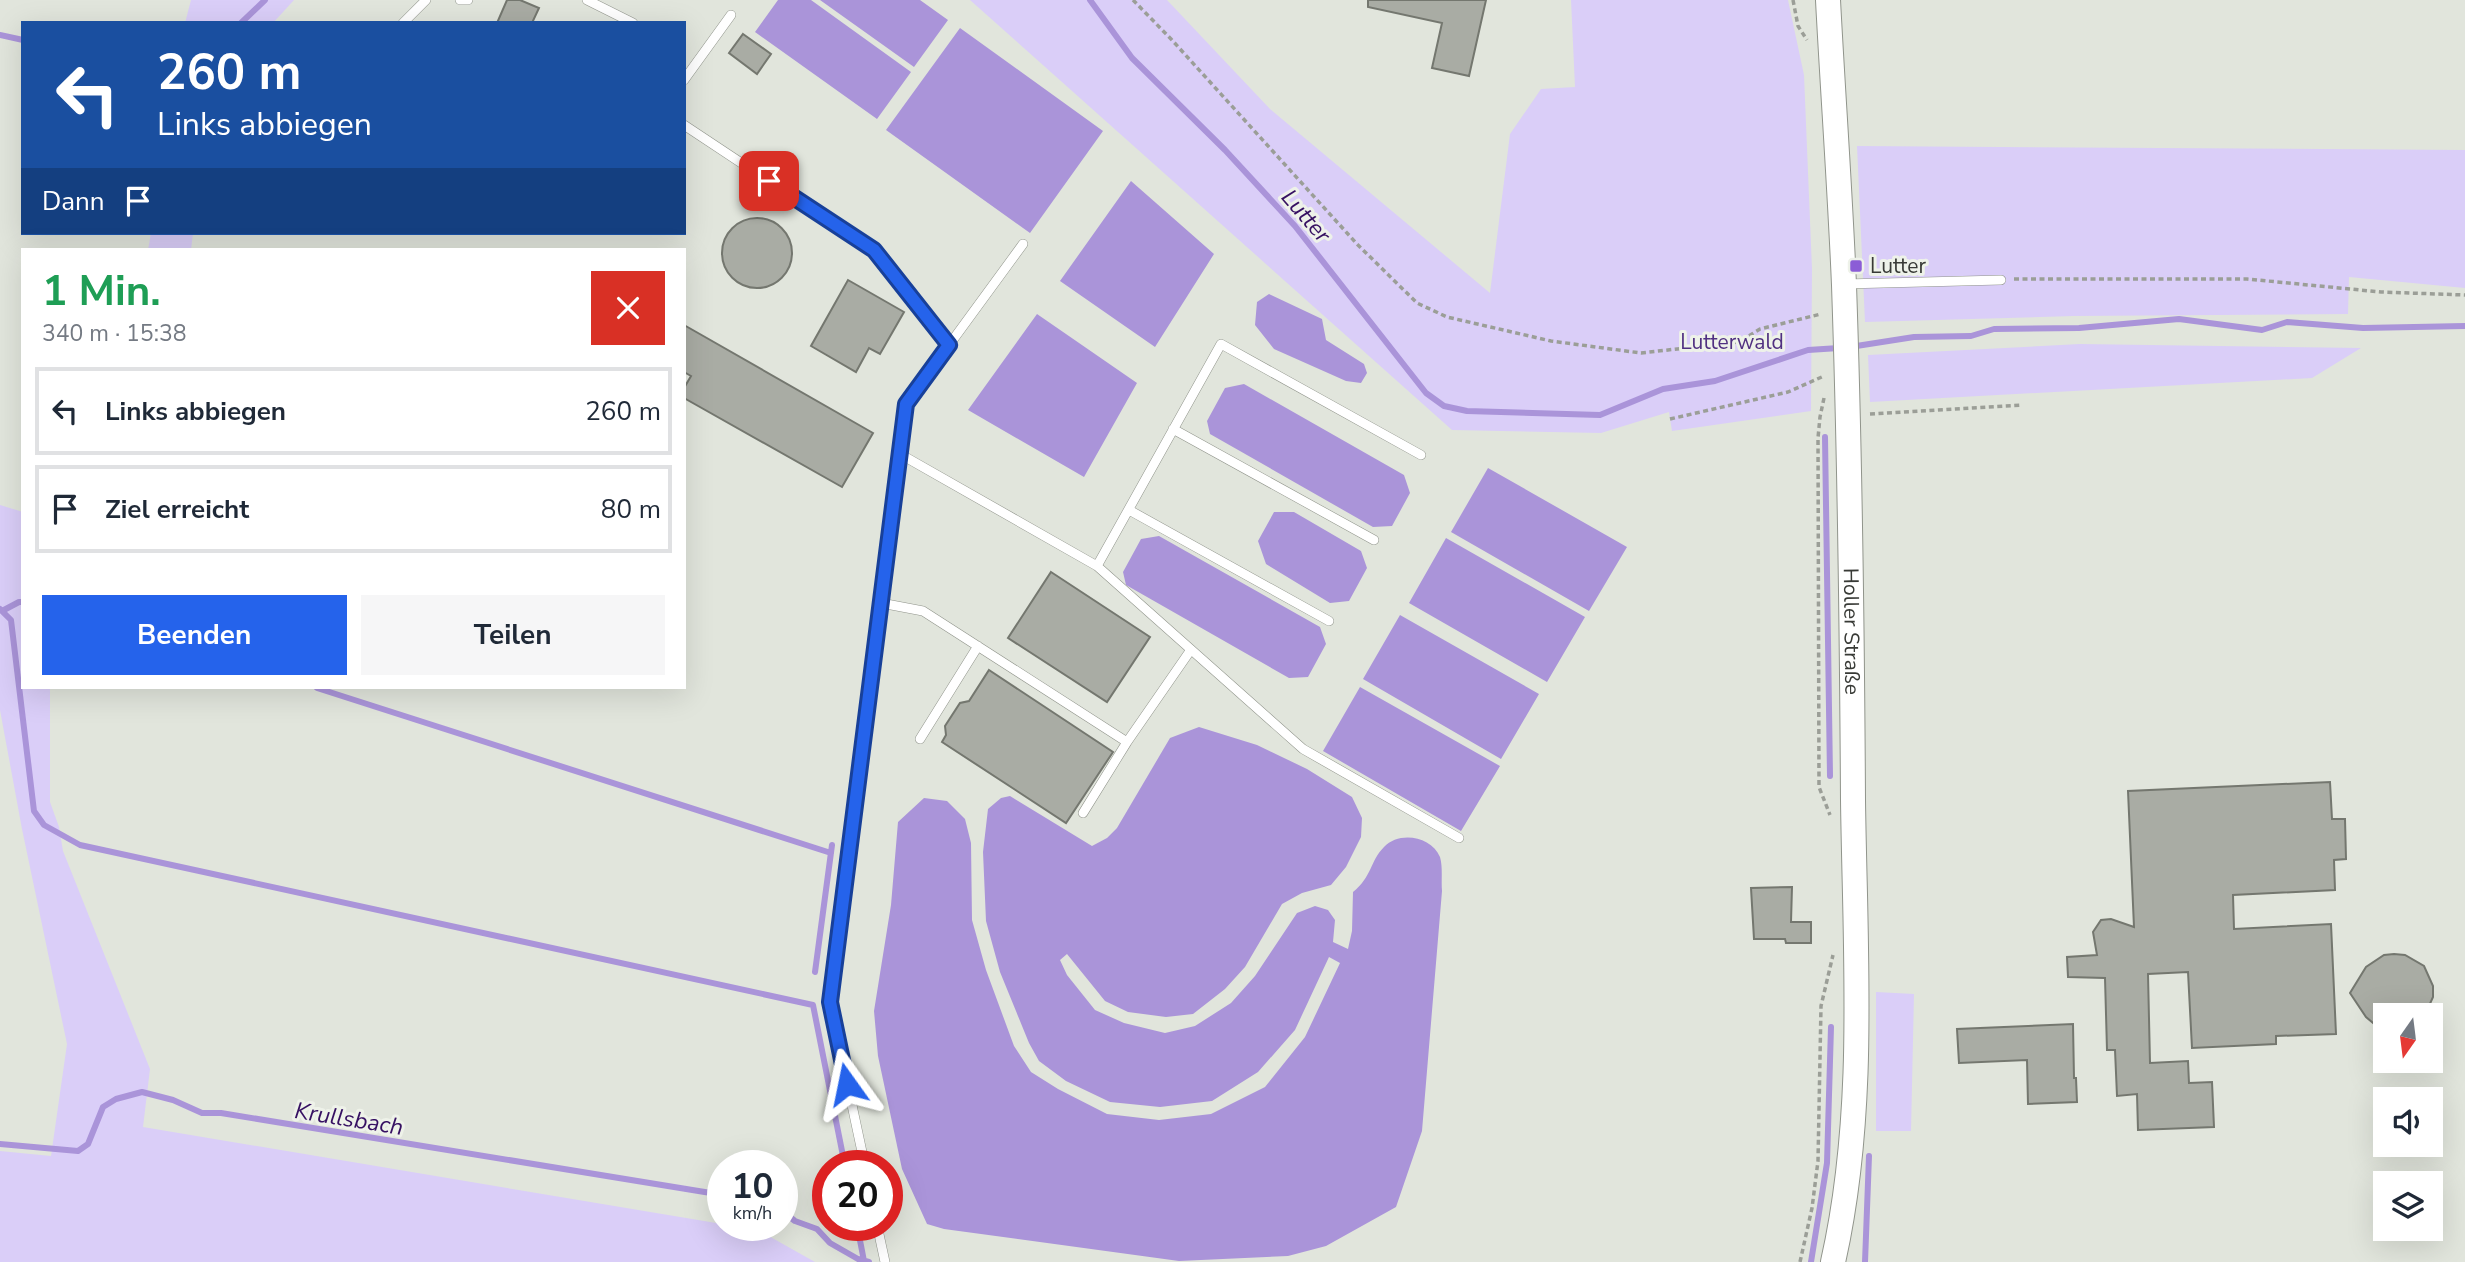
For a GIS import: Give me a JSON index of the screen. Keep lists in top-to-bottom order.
{
  "streets": {
    "street": ["Holler Straße"]
  },
  "water": ["Lutter", "Krullsbach"],
  "parks": ["Lutterwald"],
  "places": {
    "transit": ["Lutter"]
  },
  "north": "bottom",
  "page": {
    "turn": ["260 m", "Links abbiegen"],
    "then": "Dann",
    "heading": ["1 Min.", "340 m · 15:38"],
    "list": [
      {
        "name": "Links abbiegen",
        "value": "260 m"
      },
      {
        "name": "Ziel erreicht",
        "value": "80 m"
      }
    ],
    "buttons": ["Beenden", "Teilen"],
    "speed": "10 km/h",
    "limit": "20"
  }
}
